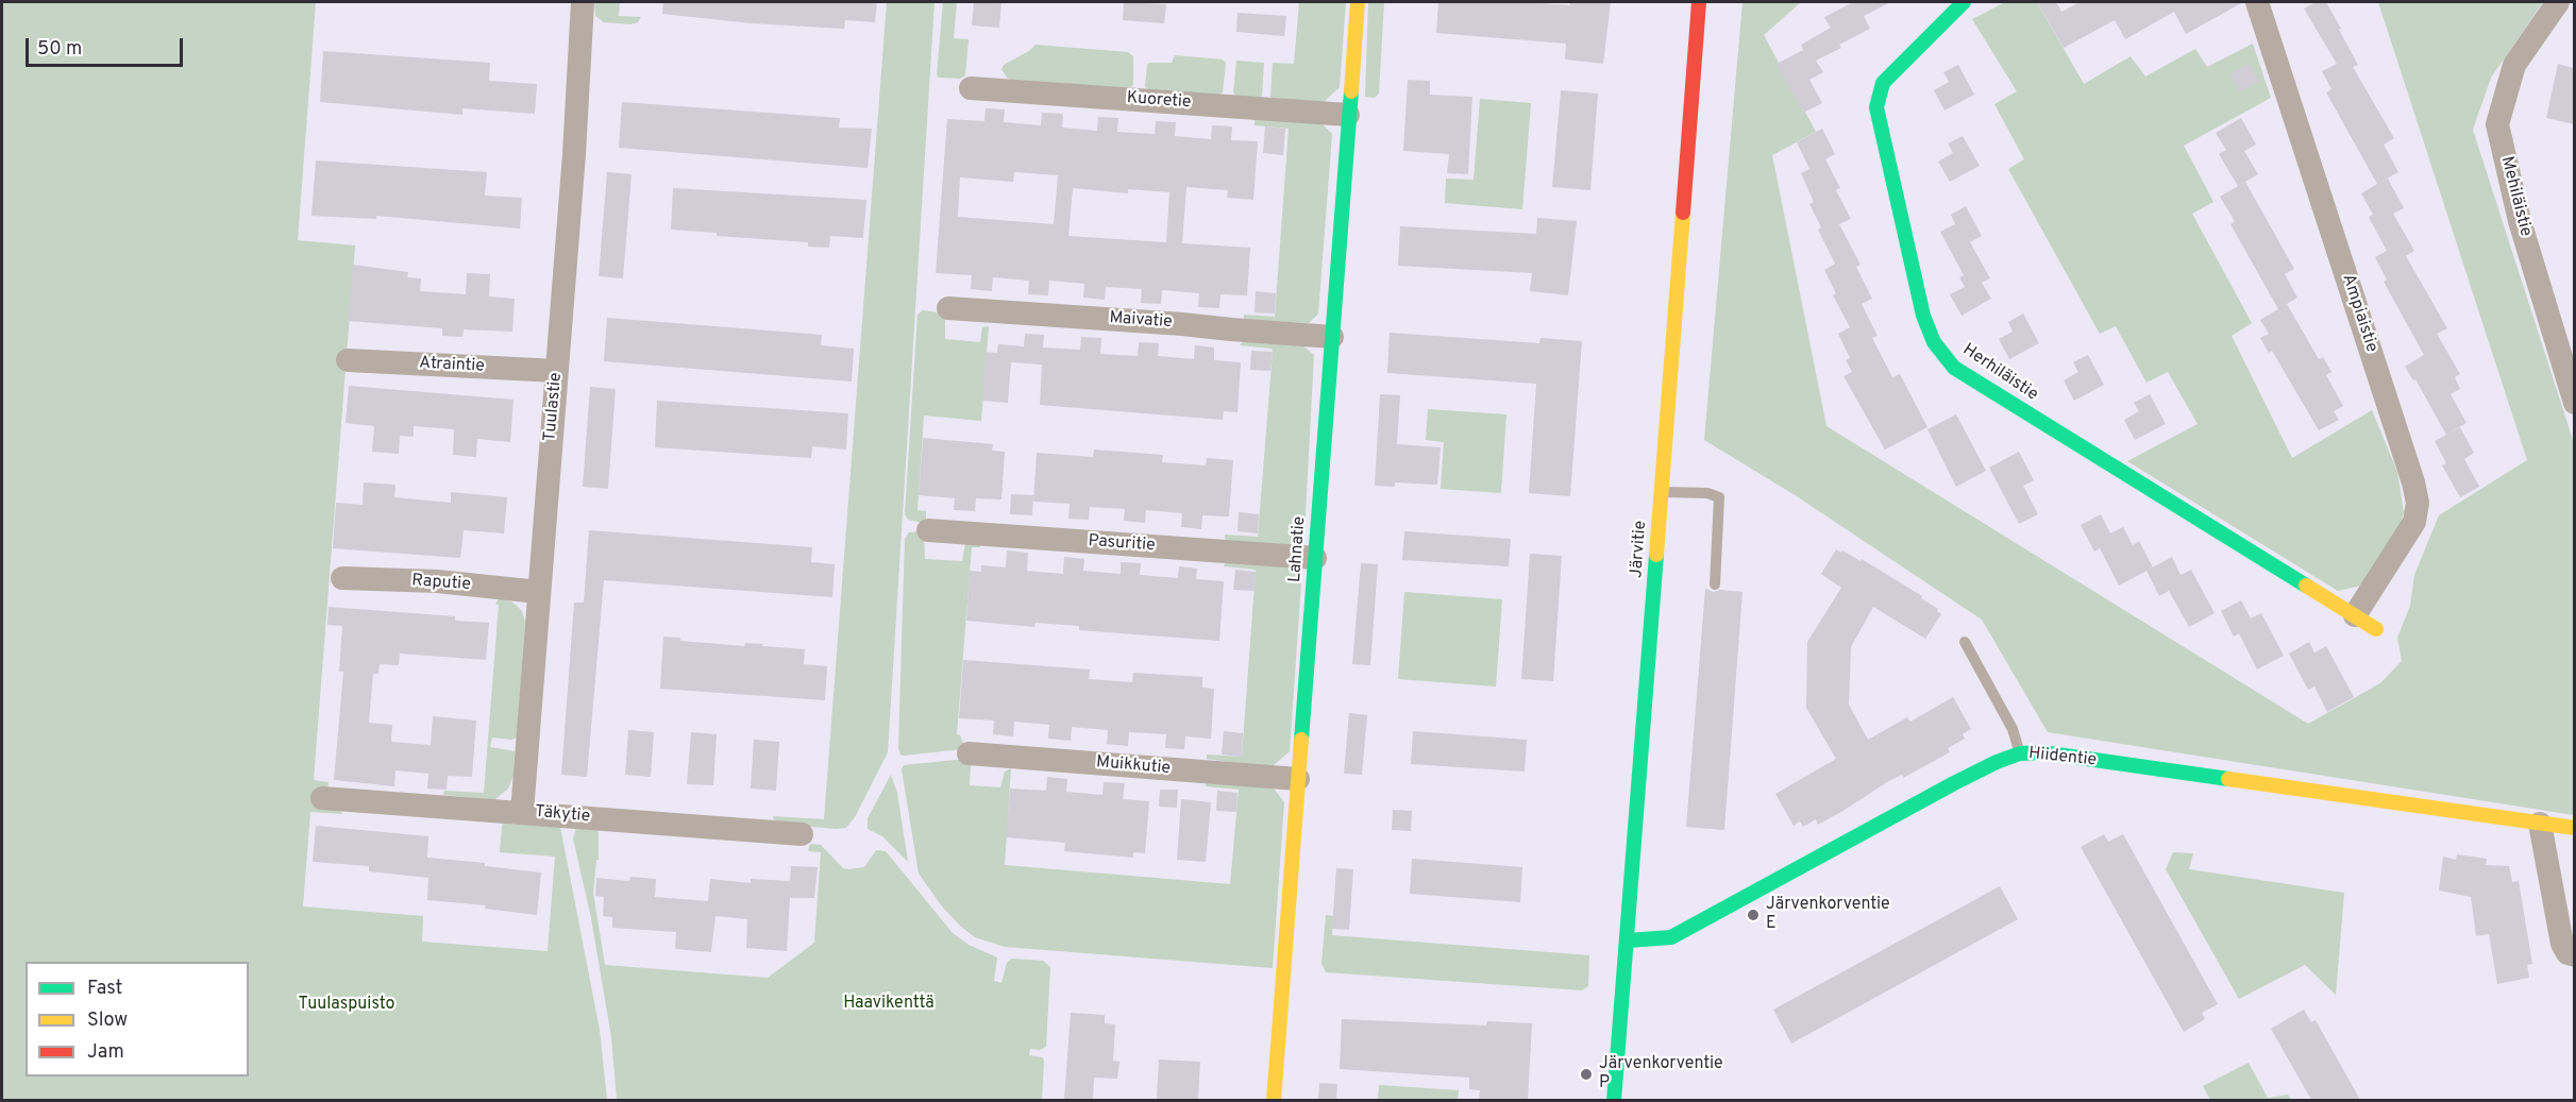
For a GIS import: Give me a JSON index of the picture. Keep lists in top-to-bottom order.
{
  "streets": {
    "street": [
      "Kuoretie",
      "Mehiläistie",
      "Ampiaistie",
      "Maivatie",
      "Atraintie",
      "Herhiläistie",
      "Tuulastie",
      "Pasuritie",
      "Lahnatie",
      "Järvitie",
      "Raputie",
      "Hiidentie",
      "Muikkutie",
      "Täkytie"
    ]
  },
  "crossings": [
    ["Kuoretie", "Lahnatie"],
    ["Ampiaistie", "Herhiläistie"],
    ["Maivatie", "Lahnatie"],
    ["Atraintie", "Tuulastie"],
    ["Tuulastie", "Raputie"],
    ["Tuulastie", "Täkytie"],
    ["Pasuritie", "Lahnatie"],
    ["Lahnatie", "Muikkutie"],
    ["Järvitie", "Hiidentie"]
  ],
  "parks": ["Haavikenttä", "Tuulaspuisto"],
  "places": ["Järvenkorventie E", "Järvenkorventie P"],
  "legend": ["Fast", "Slow", "Jam"],
  "scale_bar": "50 m"
}
